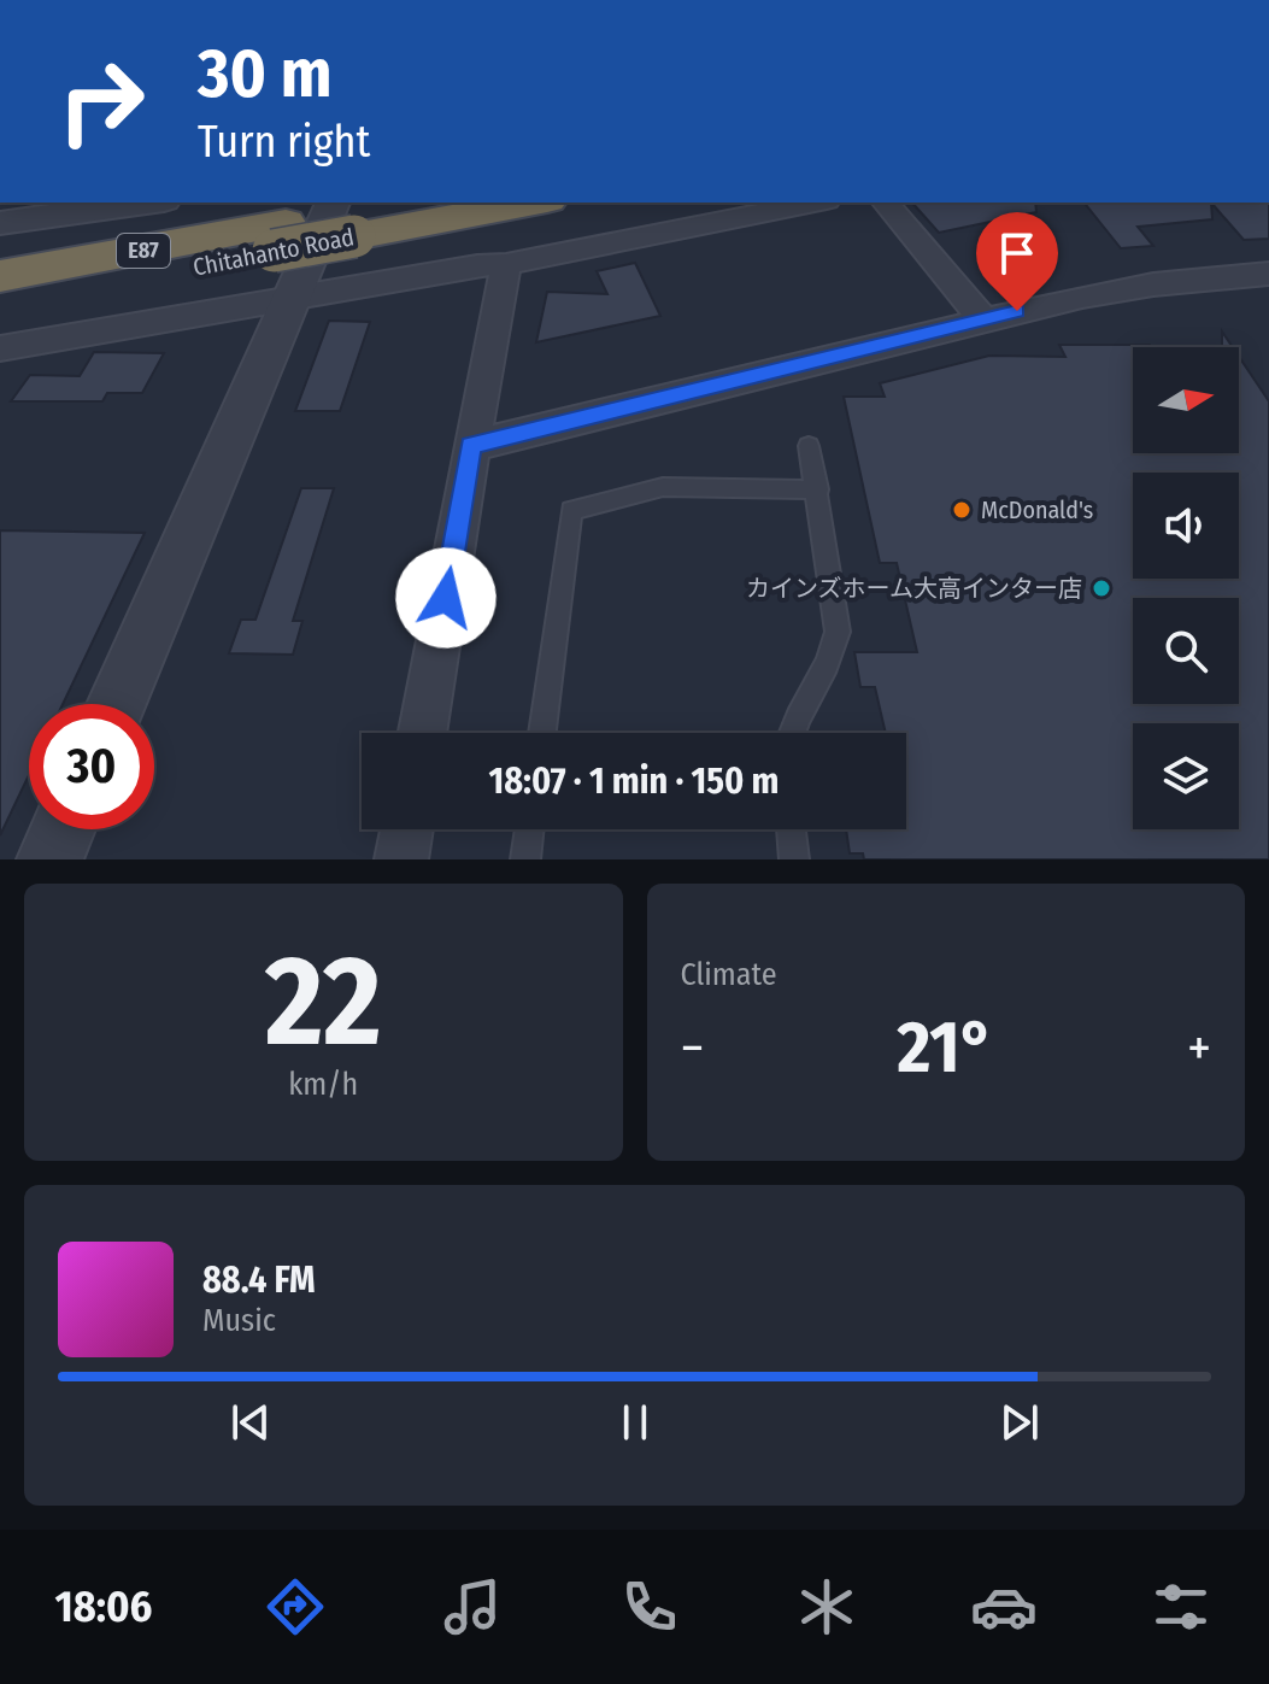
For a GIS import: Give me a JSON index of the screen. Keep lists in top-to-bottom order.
{
  "streets": {
    "highway": ["E87", "Chitahanto Road"]
  },
  "places": ["McDonald's", "カインズホーム大高インター店"],
  "north": "right",
  "page": {
    "turn": ["30 m", "Turn right"],
    "limit": "30",
    "trip": "18:07 · 1 min · 150 m",
    "tile": [
      ["22", "km/h"],
      "Climate"
    ],
    "heat": ["−", "21°", "+"],
    "song": ["88.4 FM", "Music"],
    "tabs": "18:06"
  }
}
